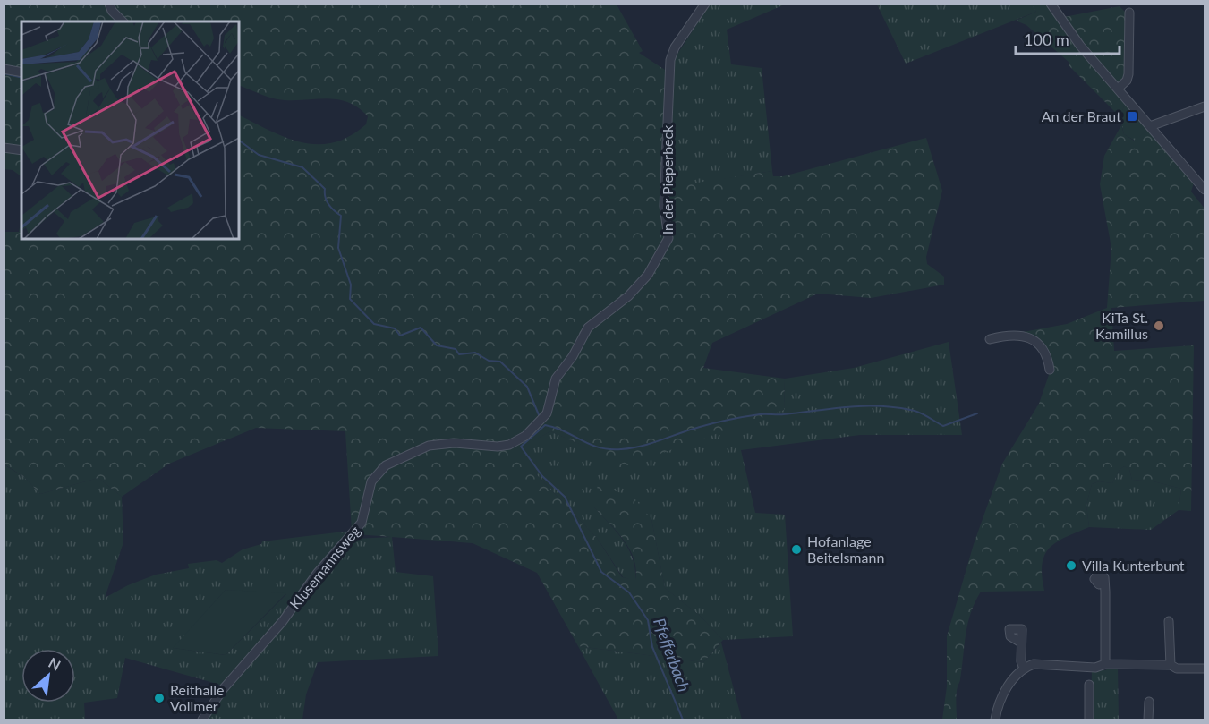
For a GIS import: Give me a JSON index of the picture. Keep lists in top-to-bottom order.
{
  "streets": {
    "street": ["In der Pieperbeck", "Klusemannsweg"]
  },
  "crossings": [
    ["In der Pieperbeck", "Klusemannsweg"]
  ],
  "water": ["Pfefferbach"],
  "places": {
    "transit": ["An der Braut"],
    "other": [
      "KiTa St. Kamillus",
      "Hofanlage Beitelsmann",
      "Villa Kunterbunt",
      "Reithalle Vollmer"
    ]
  },
  "scale_bar": "100 m",
  "north": "top right"
}
